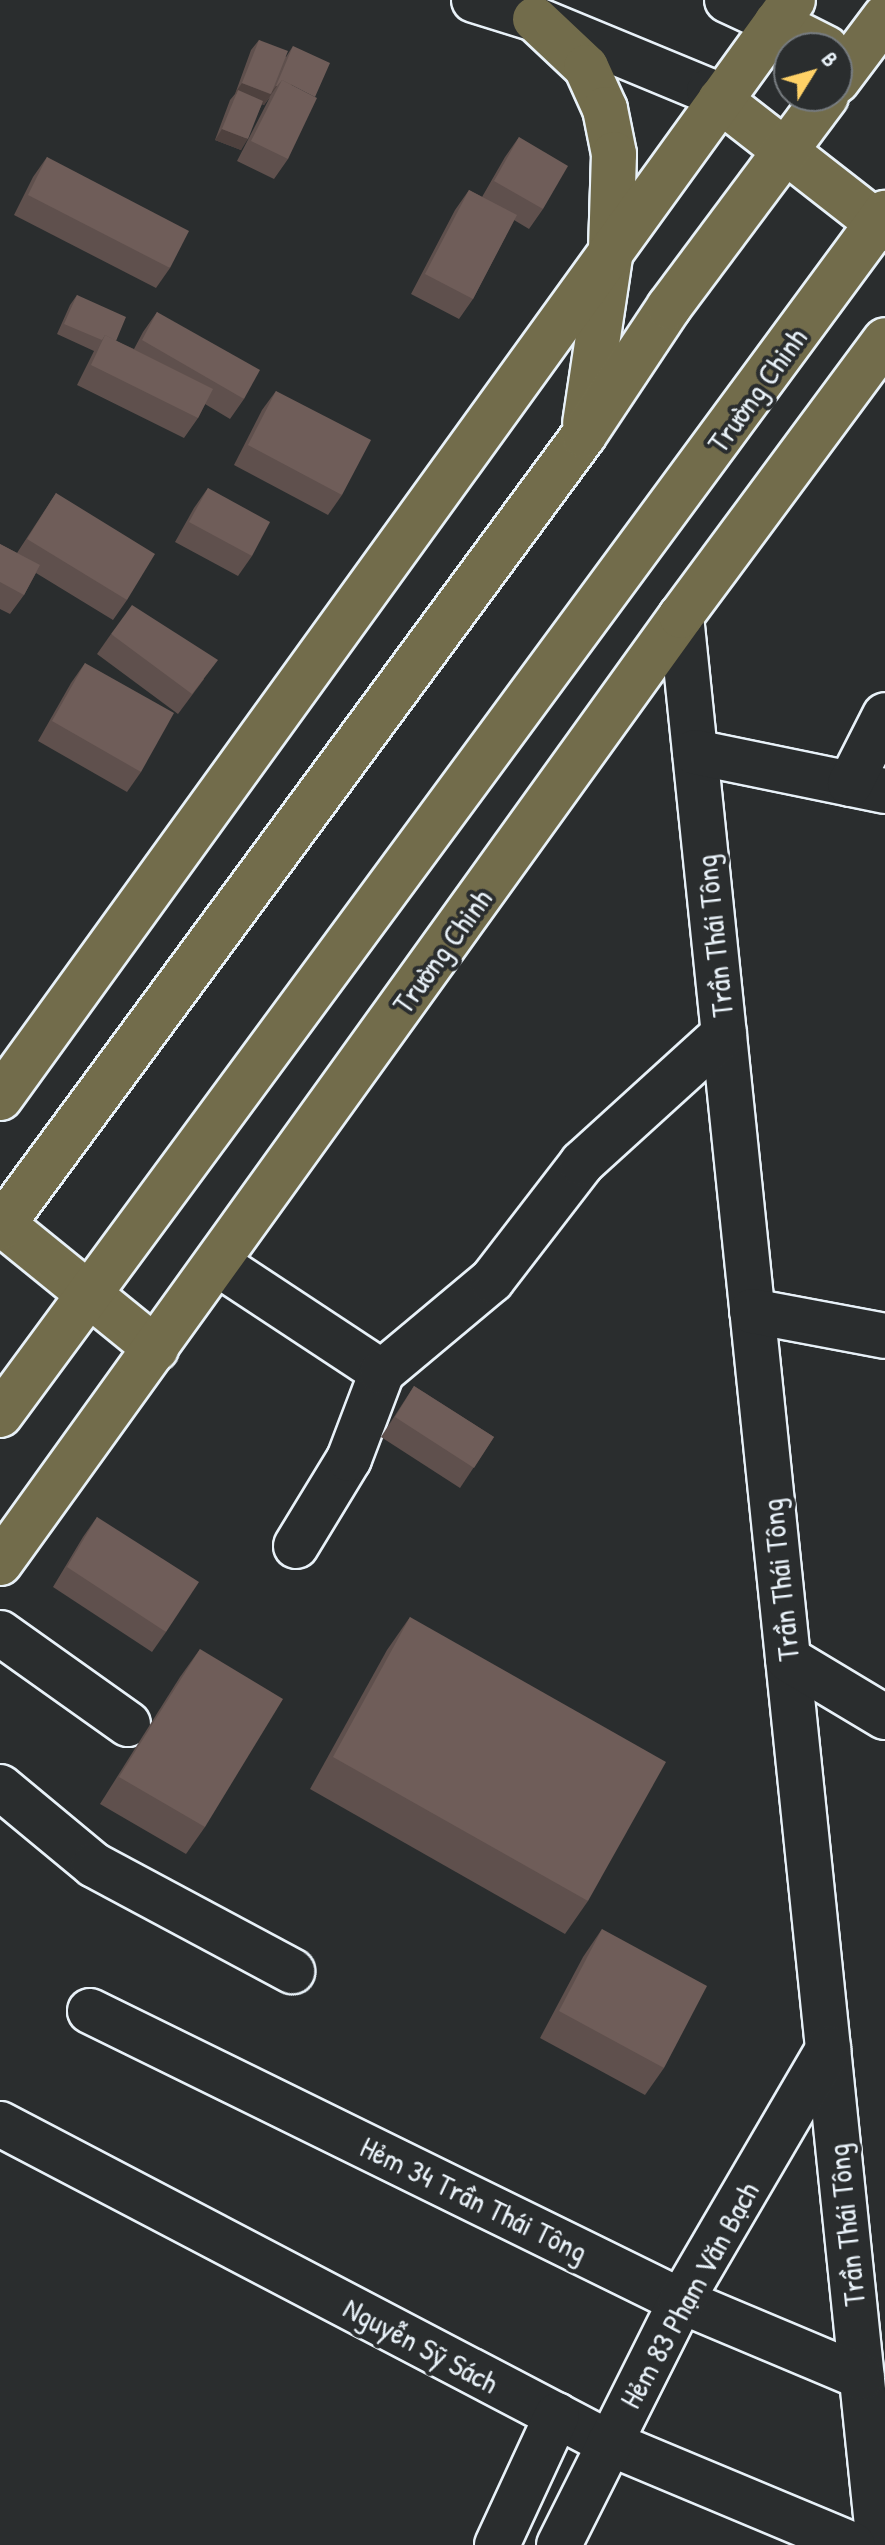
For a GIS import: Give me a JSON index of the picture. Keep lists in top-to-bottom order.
{
  "streets": {
    "main road": ["Trường Chinh"],
    "street": [
      "Trần Thái Tông",
      "Hẻm 34 Trần Thái Tông",
      "Hẻm 83 Phạm Văn Bạch",
      "Nguyễn Sỹ Sách"
    ]
  },
  "crossings": [
    ["Trường Chinh", "Trần Thái Tông"],
    ["Trần Thái Tông", "Hẻm 34 Trần Thái Tông"],
    ["Trần Thái Tông", "Hẻm 83 Phạm Văn Bạch"],
    ["Hẻm 34 Trần Thái Tông", "Hẻm 83 Phạm Văn Bạch"],
    ["Hẻm 83 Phạm Văn Bạch", "Nguyễn Sỹ Sách"]
  ],
  "north": "top right"
}
